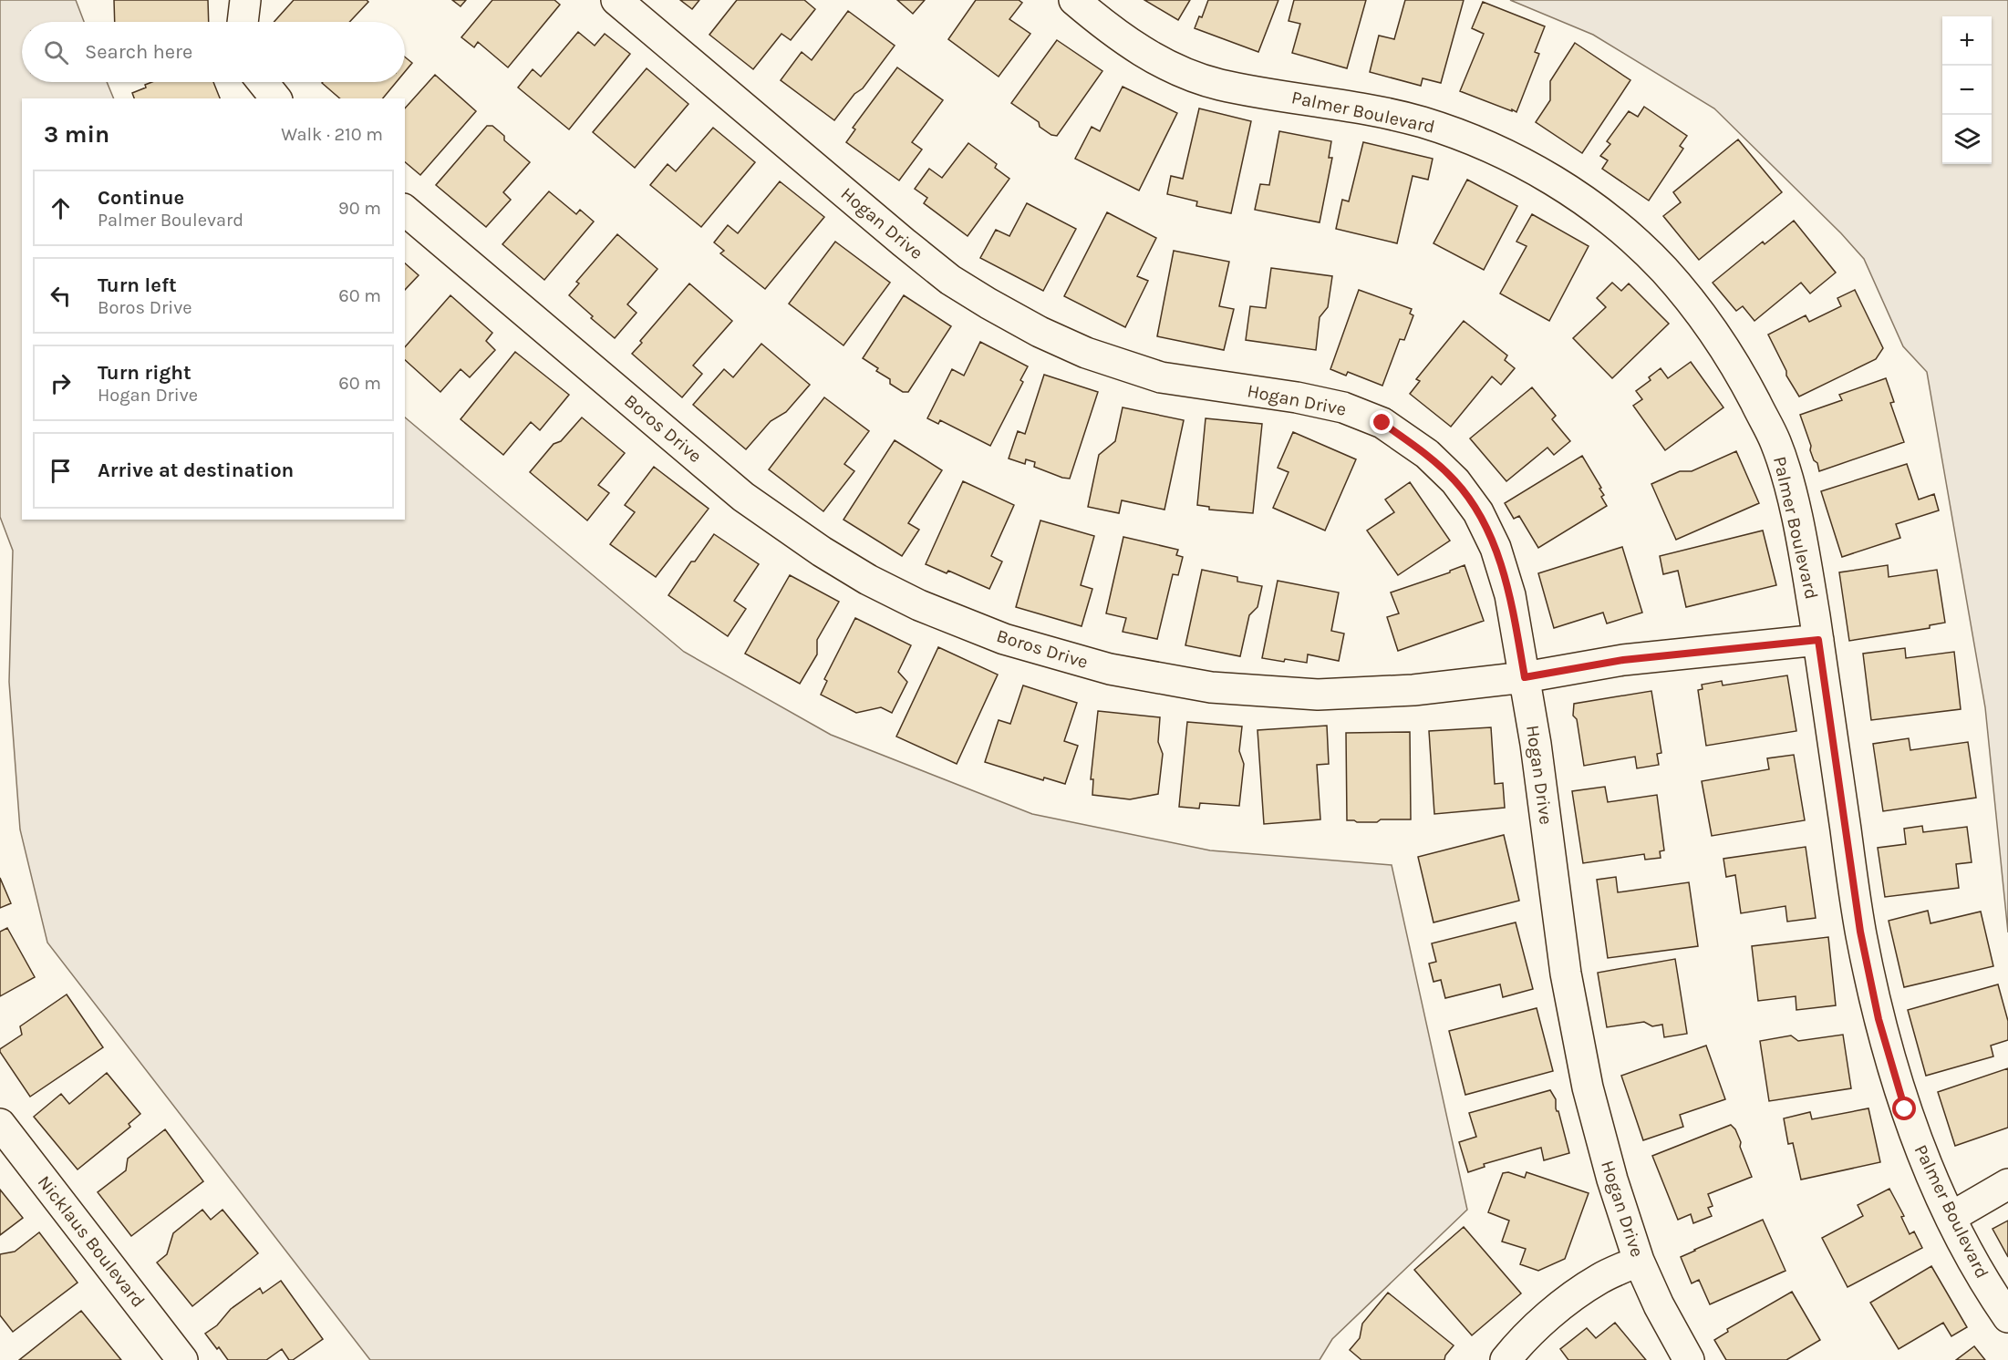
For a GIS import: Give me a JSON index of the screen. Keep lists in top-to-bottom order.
{
  "streets": {
    "street": [
      "Palmer Boulevard",
      "Hogan Drive",
      "Boros Drive",
      "Nicklaus Boulevard"
    ]
  },
  "crossings": [
    ["Palmer Boulevard", "Boros Drive"],
    ["Hogan Drive", "Boros Drive"]
  ],
  "page": {
    "map_buttons": ["+", "−"],
    "search": "Search here",
    "heading": ["3 min", "Walk · 210 m"],
    "list": [
      ["Continue", "Palmer Boulevard", "90 m"],
      ["Turn left", "Boros Drive", "60 m"],
      ["Turn right", "Hogan Drive", "60 m"],
      "Arrive at destination"
    ]
  }
}
